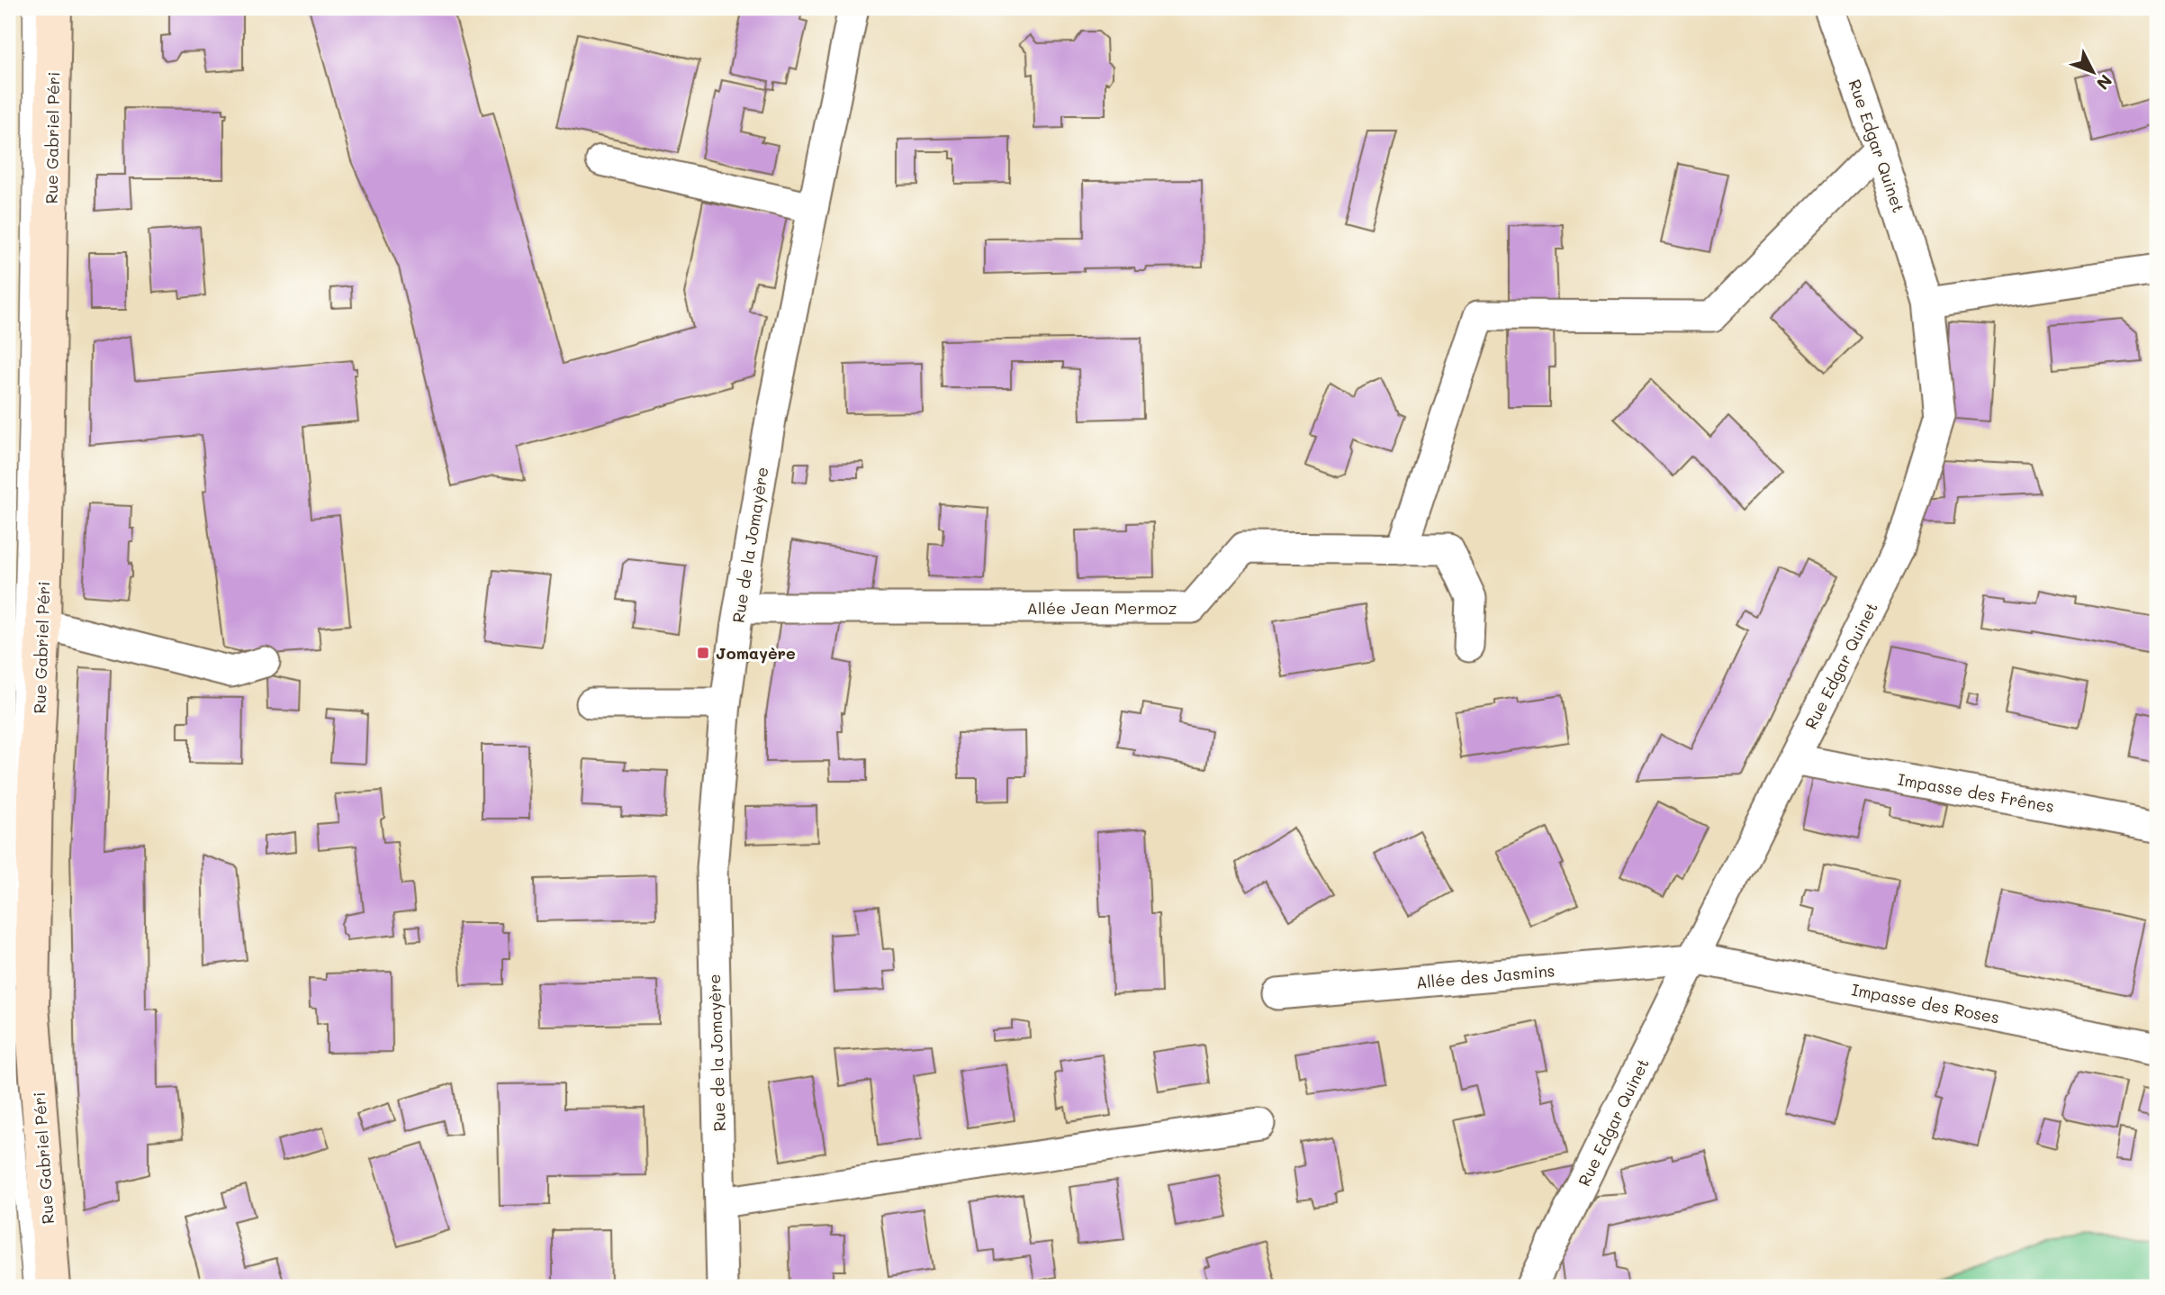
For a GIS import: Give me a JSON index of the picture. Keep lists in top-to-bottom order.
{
  "streets": {
    "main road": ["Rue Gabriel Péri"],
    "street": [
      "Rue Edgar Quinet",
      "Rue de la Jomayère",
      "Allée Jean Mermoz",
      "Impasse des Frênes",
      "Allée des Jasmins",
      "Impasse des Roses"
    ]
  },
  "crossings": [
    ["Rue Edgar Quinet", "Impasse des Frênes"],
    ["Rue Edgar Quinet", "Allée des Jasmins"],
    ["Rue Edgar Quinet", "Impasse des Roses"],
    ["Rue de la Jomayère", "Allée Jean Mermoz"],
    ["Allée des Jasmins", "Impasse des Roses"]
  ],
  "places": {
    "transit": ["Jomayère"]
  },
  "north": "bottom right"
}
